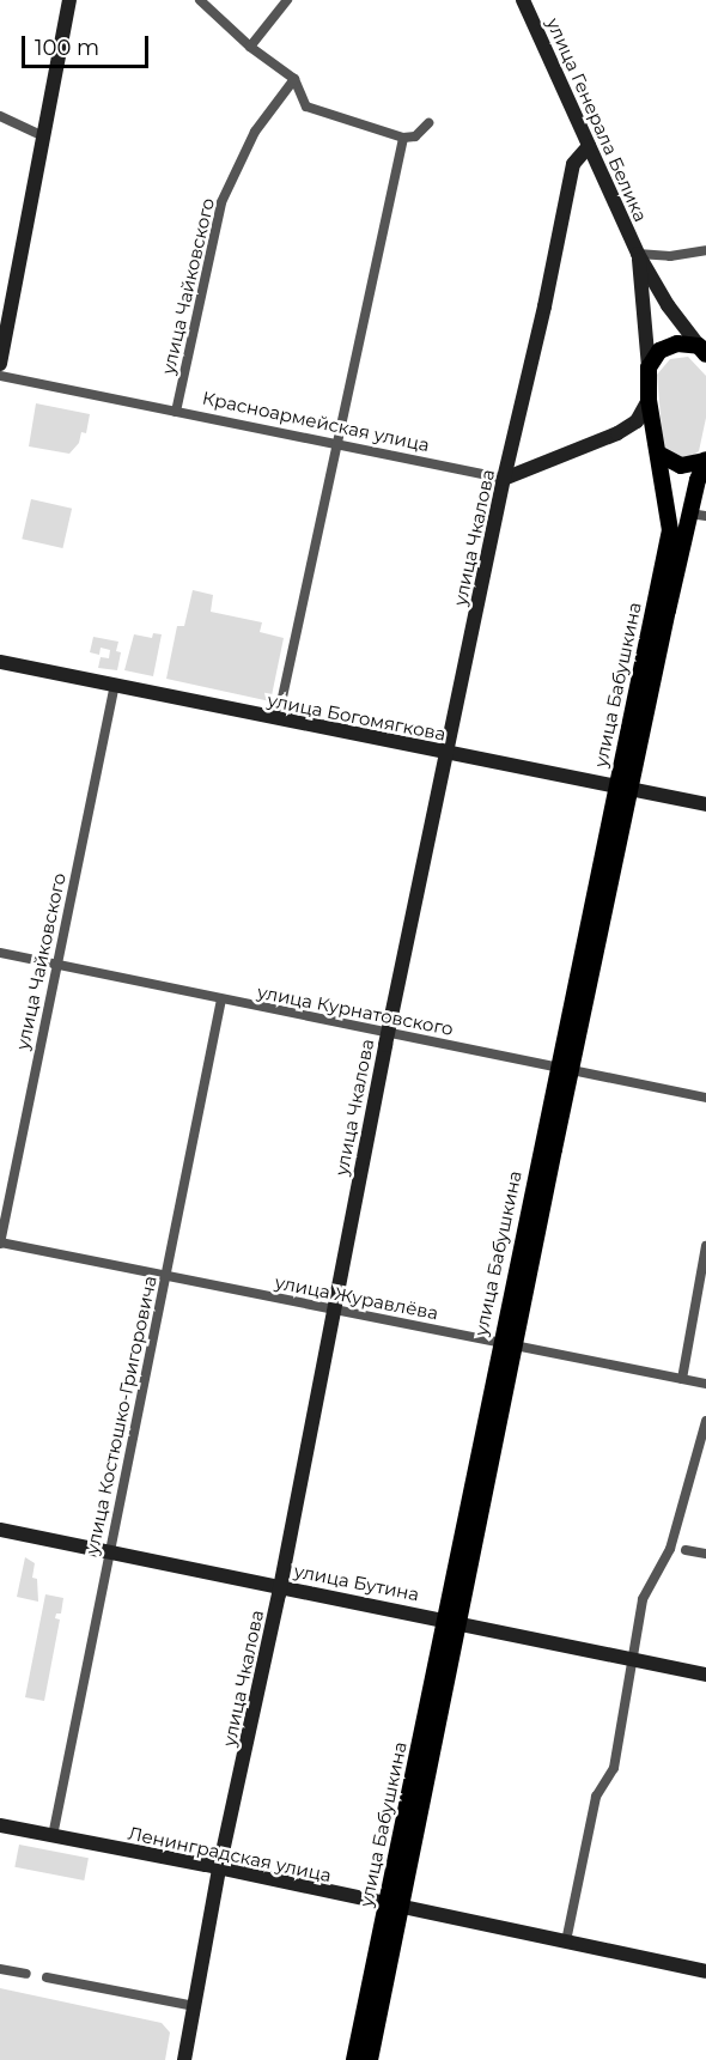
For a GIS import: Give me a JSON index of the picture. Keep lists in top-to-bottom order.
{
  "streets": {
    "main road": [
      "улица Генерала Белика",
      "улица Чкалова",
      "улица Бабушкина",
      "улица Богомягкова",
      "улица Бутина",
      "Ленинградская улица"
    ],
    "street": [
      "улица Чайковского",
      "Красноармейская улица",
      "улица Курнатовского",
      "улица Журавлёва",
      "улица Костюшко-Григоровича"
    ]
  },
  "crossings": [
    ["улица Генерала Белика", "улица Чкалова"],
    ["улица Чайковского", "Красноармейская улица"],
    ["улица Чайковского", "улица Богомягкова"],
    ["улица Чайковского", "улица Курнатовского"],
    ["улица Чайковского", "улица Журавлёва"],
    ["Красноармейская улица", "улица Чкалова"],
    ["улица Чкалова", "улица Богомягкова"],
    ["улица Чкалова", "улица Курнатовского"],
    ["улица Чкалова", "улица Журавлёва"],
    ["улица Чкалова", "улица Бутина"],
    ["улица Чкалова", "Ленинградская улица"],
    ["улица Бабушкина", "улица Богомягкова"],
    ["улица Бабушкина", "улица Курнатовского"],
    ["улица Бабушкина", "улица Журавлёва"],
    ["улица Бабушкина", "улица Бутина"],
    ["улица Бабушкина", "Ленинградская улица"],
    ["улица Курнатовского", "улица Костюшко-Григоровича"],
    ["улица Журавлёва", "улица Костюшко-Григоровича"],
    ["улица Костюшко-Григоровича", "улица Бутина"],
    ["улица Костюшко-Григоровича", "Ленинградская улица"]
  ],
  "scale_bar": "100 m"
}
